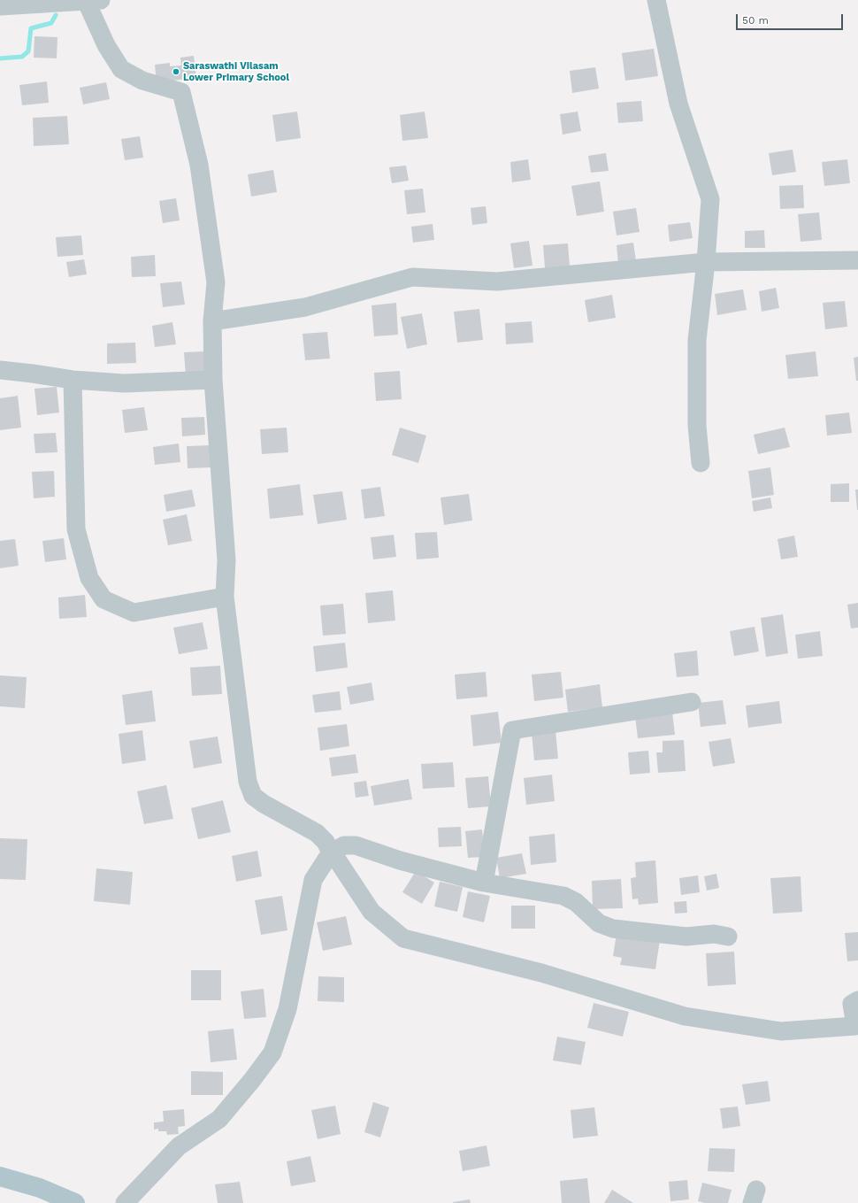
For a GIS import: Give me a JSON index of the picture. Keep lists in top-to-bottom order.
{
  "places": ["Saraswathi Vilasam Lower Primary School"],
  "scale_bar": "50 m"
}
